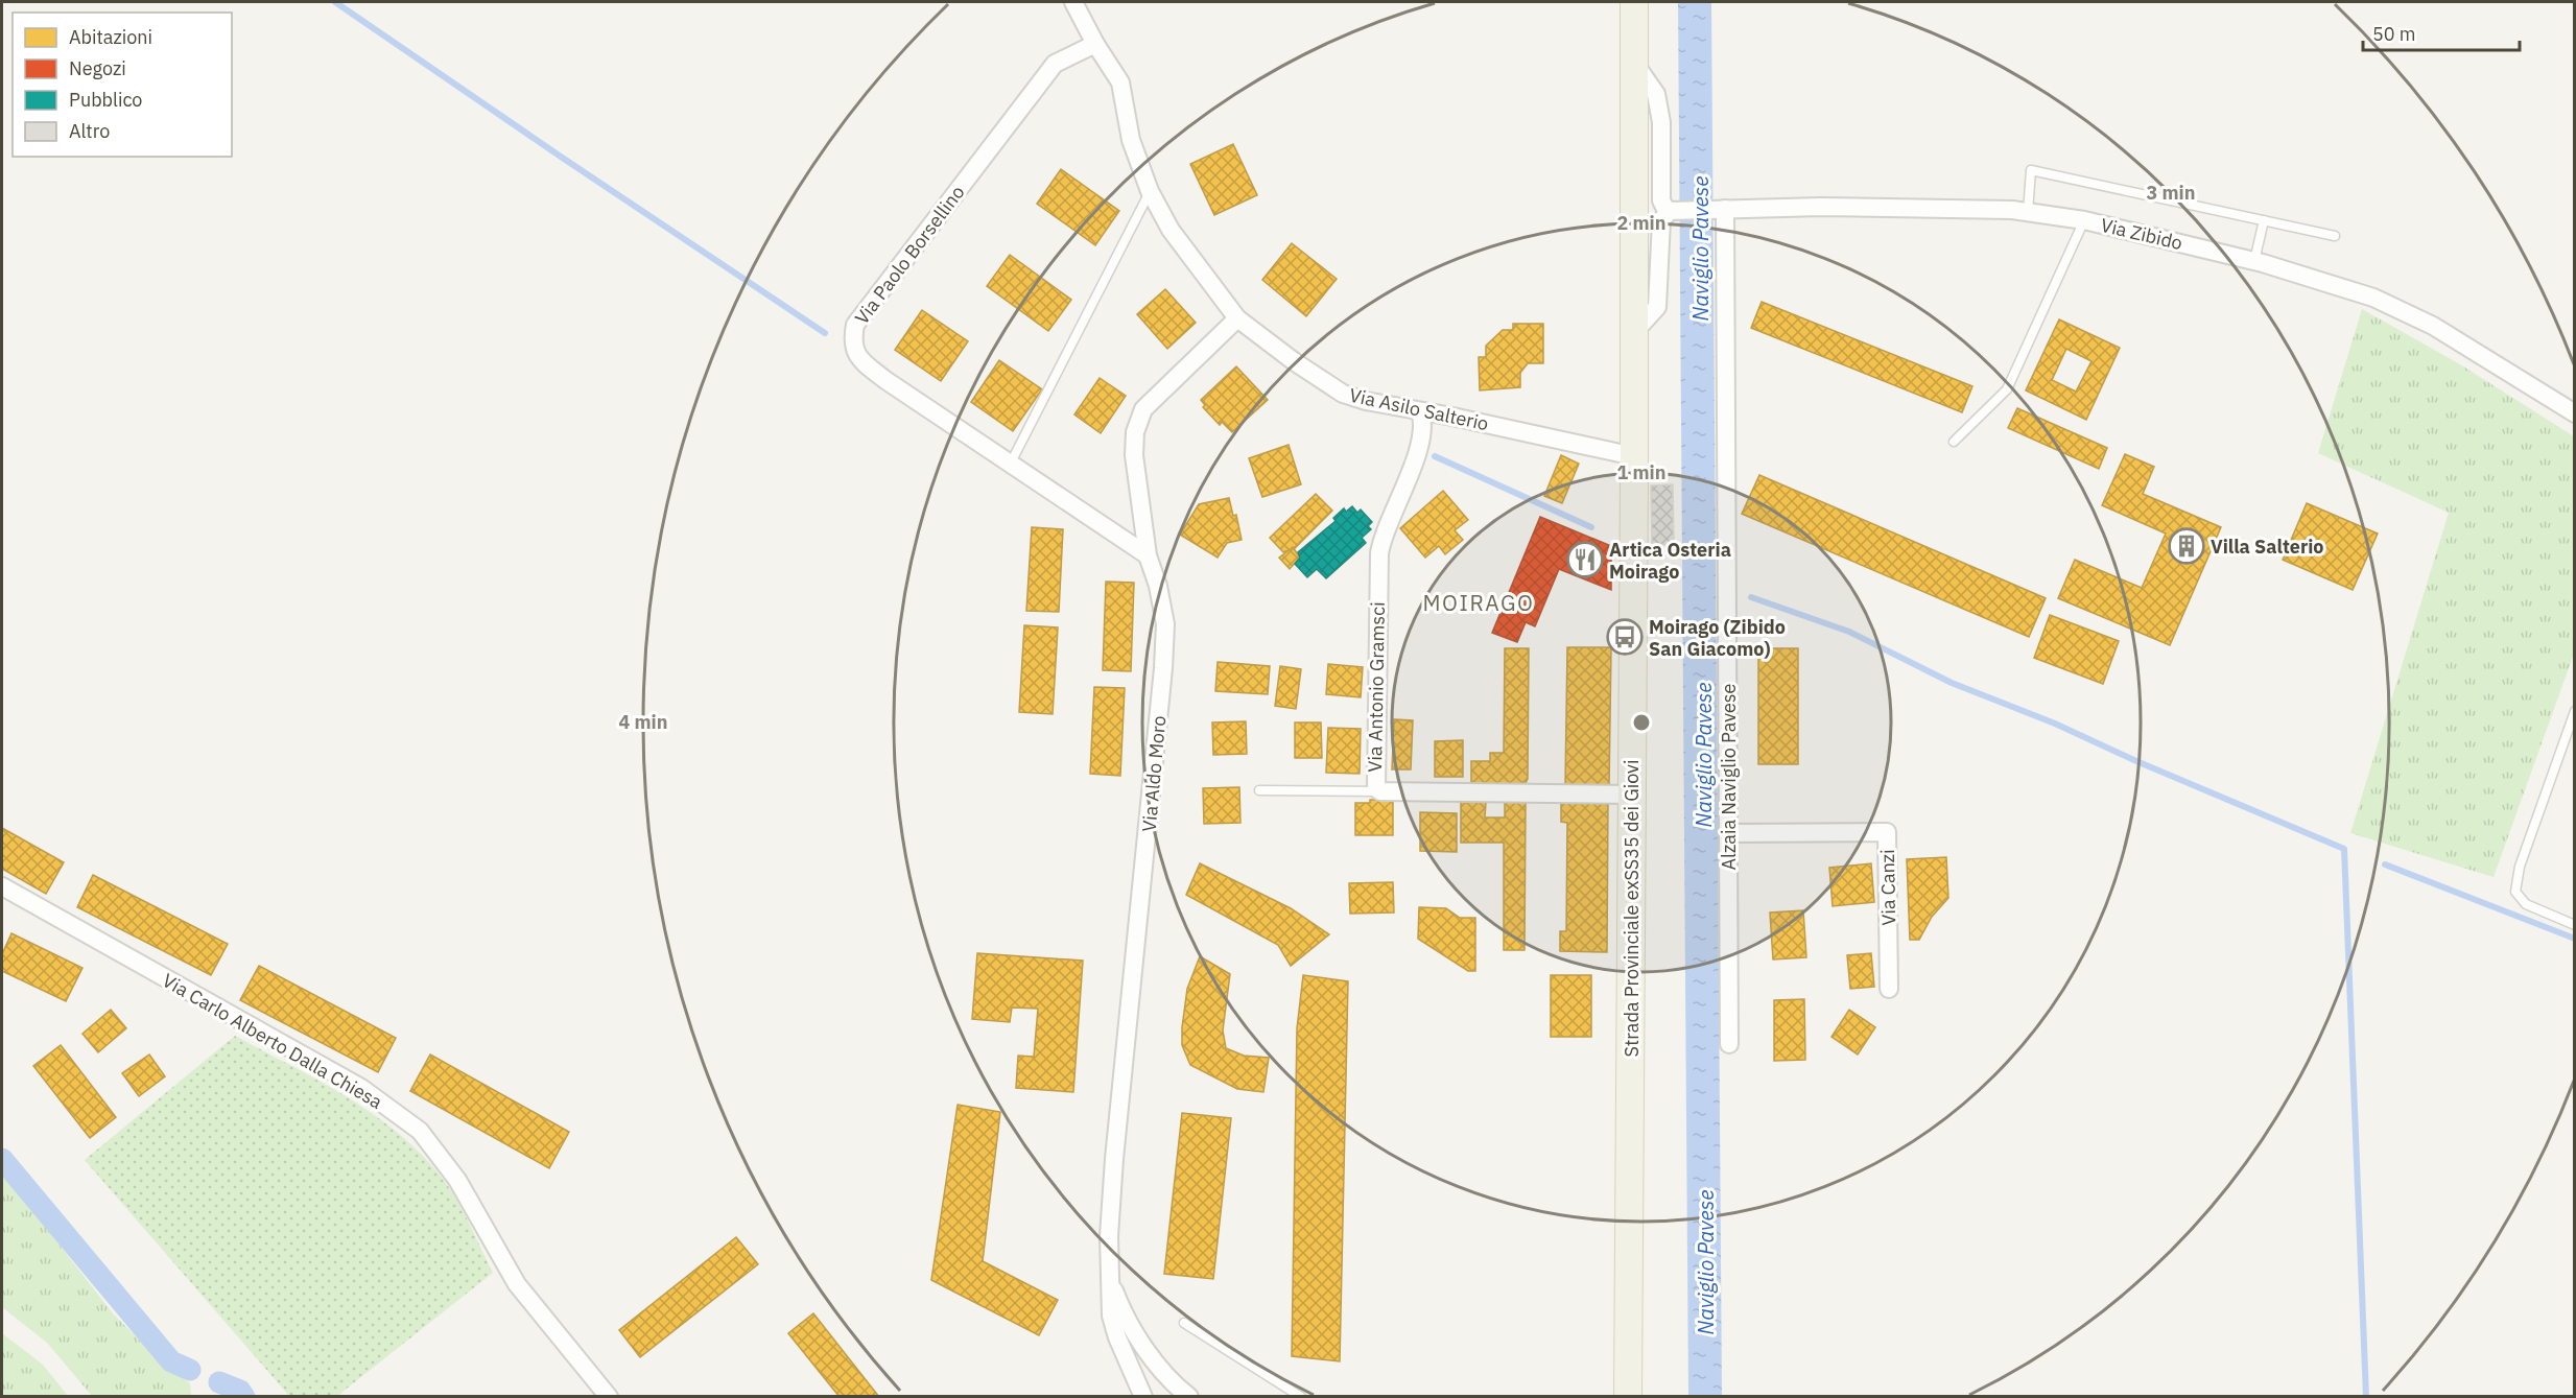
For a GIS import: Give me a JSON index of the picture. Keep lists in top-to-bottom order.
{
  "streets": {
    "main road": ["Strada Provinciale exSS35 dei Giovi"],
    "street": [
      "Via Zibido",
      "Via Paolo Borsellino",
      "Via Asilo Salterio",
      "Via Antonio Gramsci",
      "Via Aldo Moro",
      "Alzaia Naviglio Pavese",
      "Via Canzi",
      "Via Carlo Alberto Dalla Chiesa"
    ]
  },
  "crossings": [
    ["Via Zibido", "Alzaia Naviglio Pavese"],
    ["Via Paolo Borsellino", "Via Asilo Salterio"],
    ["Via Paolo Borsellino", "Via Aldo Moro"],
    ["Via Asilo Salterio", "Via Antonio Gramsci"],
    ["Via Asilo Salterio", "Via Aldo Moro"],
    ["Via Asilo Salterio", "Strada Provinciale exSS35 dei Giovi"],
    ["Via Antonio Gramsci", "Strada Provinciale exSS35 dei Giovi"],
    ["Alzaia Naviglio Pavese", "Via Canzi"]
  ],
  "districts": ["MOIRAGO"],
  "water": ["Naviglio Pavese"],
  "places": {
    "building": ["Villa Salterio"],
    "restaurant": ["Artica Osteria Moirago"],
    "bus stop": ["Moirago (Zibido San Giacomo)"]
  },
  "legend": [
    "Abitazioni",
    "Negozi",
    "Pubblico",
    "Altro"
  ],
  "scale_bar": "50 m",
  "rings": [
    "3 min",
    "2 min",
    "1 min",
    "4 min"
  ]
}
